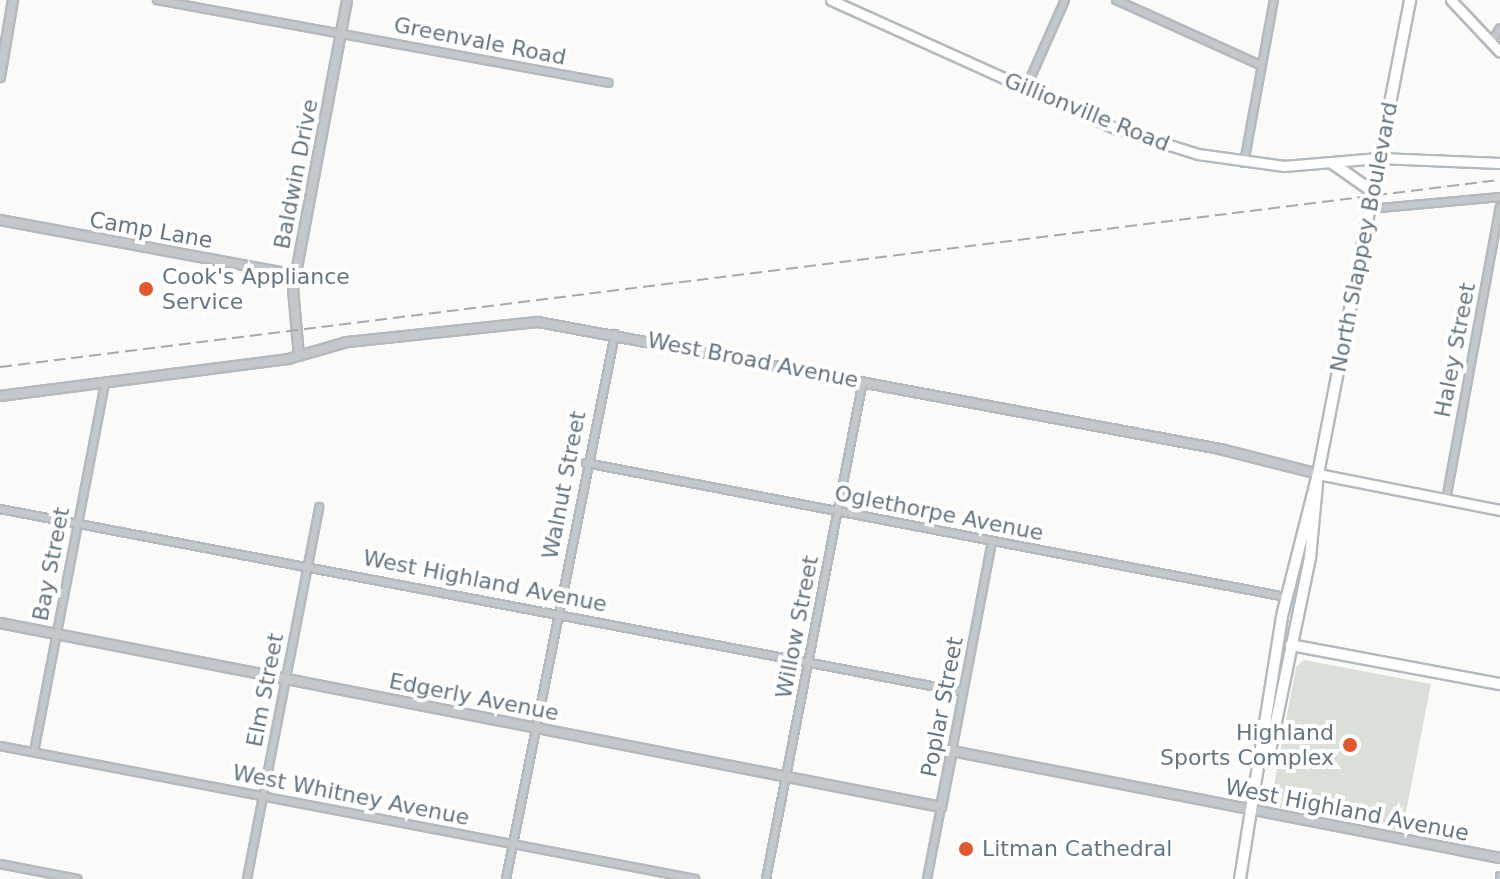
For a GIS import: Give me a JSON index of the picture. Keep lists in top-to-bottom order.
{
  "streets": {
    "main road": ["Gillionville Road", "North Slappey Boulevard", "West Broad Avenue"],
    "street": [
      "Greenvale Road",
      "Baldwin Drive",
      "Camp Lane",
      "Haley Street",
      "Walnut Street",
      "Oglethorpe Avenue",
      "Bay Street",
      "West Highland Avenue",
      "Willow Street",
      "Elm Street",
      "Edgerly Avenue",
      "Poplar Street",
      "West Whitney Avenue"
    ]
  },
  "crossings": [
    ["Greenvale Road", "Baldwin Drive"],
    ["Gillionville Road", "North Slappey Boulevard"],
    ["Baldwin Drive", "Camp Lane"],
    ["Baldwin Drive", "West Broad Avenue"],
    ["North Slappey Boulevard", "West Broad Avenue"],
    ["North Slappey Boulevard", "Oglethorpe Avenue"],
    ["Haley Street", "West Broad Avenue"],
    ["West Broad Avenue", "Walnut Street"],
    ["West Broad Avenue", "Bay Street"],
    ["West Broad Avenue", "Willow Street"],
    ["Walnut Street", "Oglethorpe Avenue"],
    ["Walnut Street", "West Highland Avenue"],
    ["Walnut Street", "Edgerly Avenue"],
    ["Walnut Street", "West Whitney Avenue"],
    ["Oglethorpe Avenue", "Willow Street"],
    ["Oglethorpe Avenue", "Poplar Street"],
    ["Bay Street", "West Highland Avenue"],
    ["Bay Street", "Edgerly Avenue"],
    ["Bay Street", "West Whitney Avenue"],
    ["West Highland Avenue", "Willow Street"],
    ["West Highland Avenue", "Elm Street"],
    ["West Highland Avenue", "Poplar Street"],
    ["Willow Street", "Edgerly Avenue"],
    ["Elm Street", "Edgerly Avenue"],
    ["Elm Street", "West Whitney Avenue"],
    ["Edgerly Avenue", "Poplar Street"]
  ],
  "places": ["Cook's Appliance Service", "Highland Sports Complex", "Litman Cathedral"]
}
